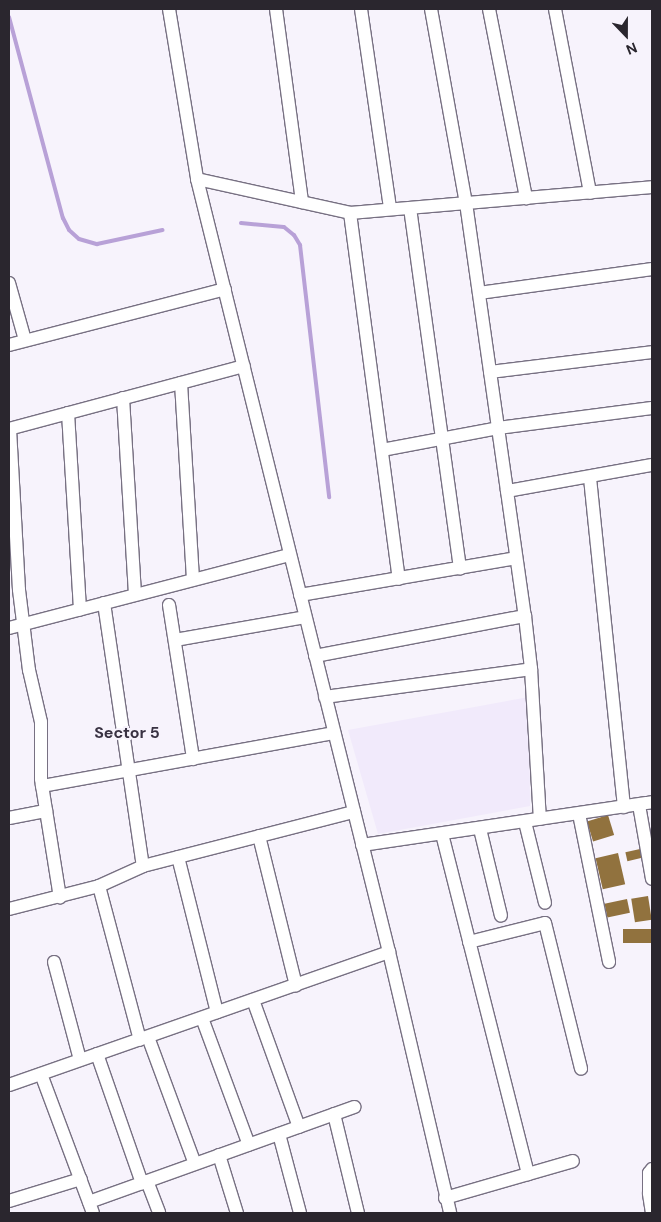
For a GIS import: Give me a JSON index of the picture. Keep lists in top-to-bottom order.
{
  "districts": ["Sector 5"],
  "north": "bottom"
}
